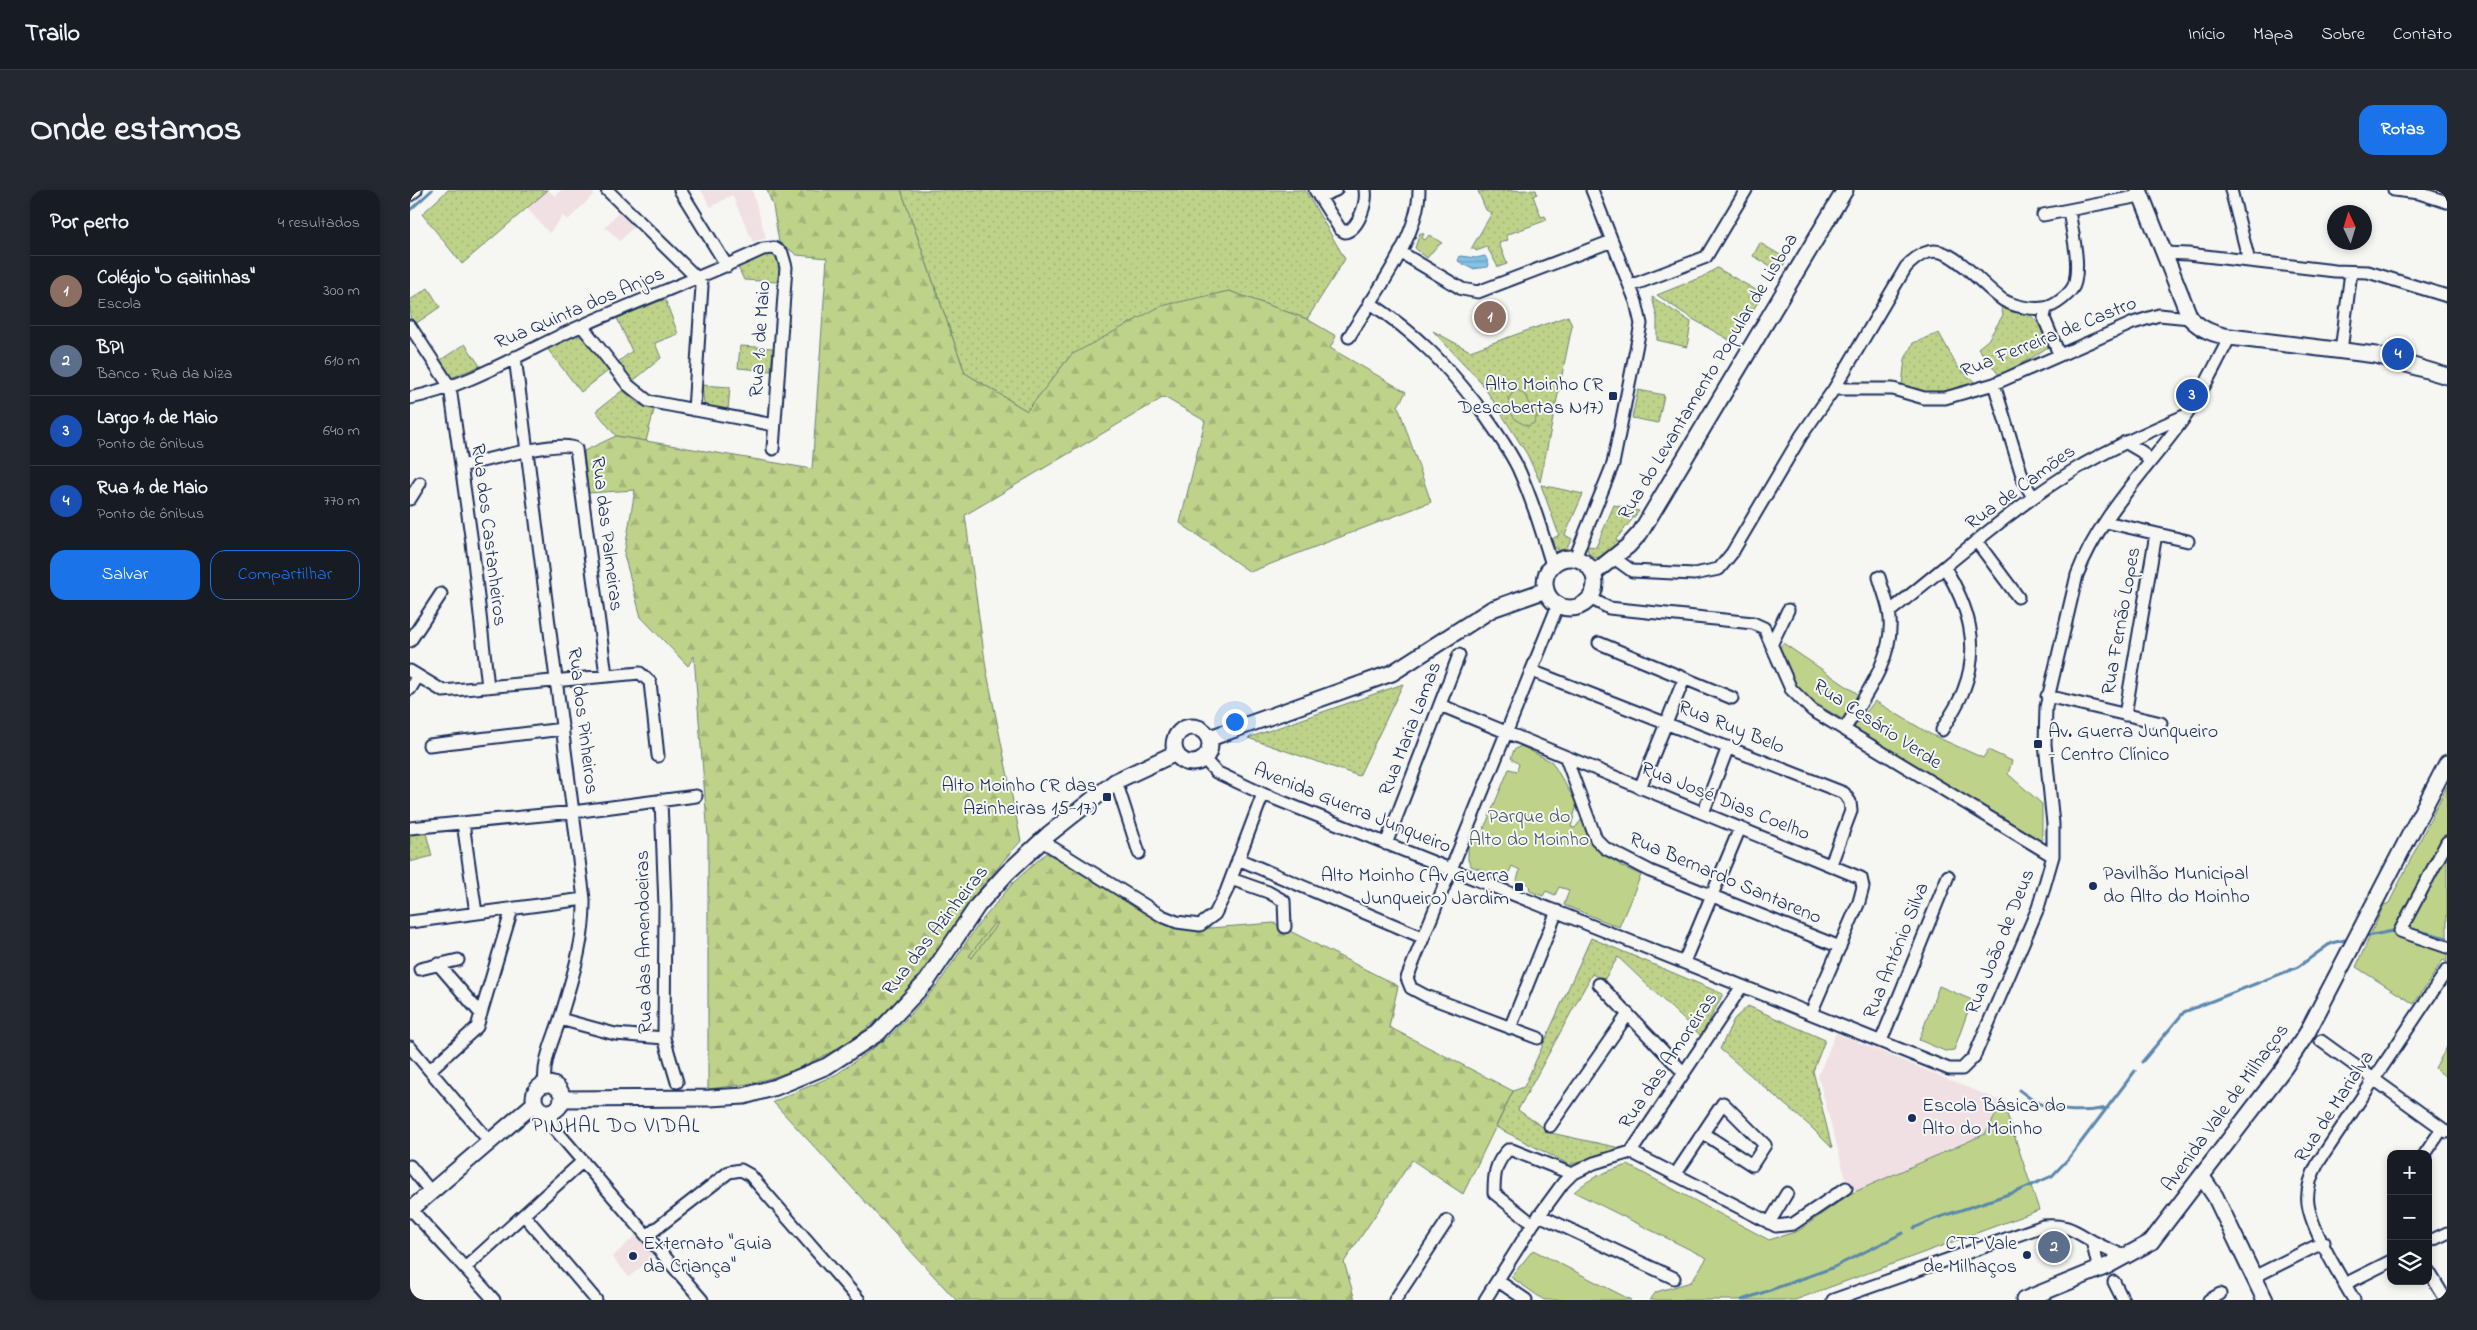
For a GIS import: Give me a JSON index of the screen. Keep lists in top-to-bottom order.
{
  "streets": {
    "street": [
      "Rua Quinta dos Anjos",
      "Rua Ferreira de Castro",
      "Rua 1º de Maio",
      "Rua do Levantamento Popular de Lisboa",
      "Rua de Camões",
      "Rua das Palmeiras",
      "Rua dos Castanheiros",
      "Rua Fernão Lopes",
      "Rua dos Pinheiros",
      "Rua Cesário Verde",
      "Rua Ruy Belo",
      "Rua Maria Lamas",
      "Rua José Dias Coelho",
      "Avenida Guerra Junqueiro",
      "Rua Bernardo Santareno",
      "Rua das Azinheiras",
      "Rua das Amendoeiras",
      "Rua João de Deus",
      "Rua António Silva",
      "Rua das Amoreiras",
      "Rua de Marialva",
      "Avenida Vale de Milhaços"
    ]
  },
  "crossings": [
    ["Rua Quinta dos Anjos", "Rua 1º de Maio"],
    ["Rua Quinta dos Anjos", "Rua dos Castanheiros"],
    ["Rua Quinta dos Anjos", "Rua dos Pinheiros"],
    ["Rua do Levantamento Popular de Lisboa", "Rua Cesário Verde"],
    ["Rua de Camões", "Rua João de Deus"],
    ["Rua das Palmeiras", "Rua dos Pinheiros"],
    ["Rua dos Pinheiros", "Rua das Azinheiras"],
    ["Rua Cesário Verde", "Rua João de Deus"],
    ["Rua Ruy Belo", "Rua José Dias Coelho"],
    ["Rua Maria Lamas", "Rua José Dias Coelho"],
    ["Rua Maria Lamas", "Avenida Guerra Junqueiro"],
    ["Rua José Dias Coelho", "Rua Bernardo Santareno"],
    ["Rua José Dias Coelho", "Rua João de Deus"],
    ["Avenida Guerra Junqueiro", "Rua das Azinheiras"],
    ["Avenida Guerra Junqueiro", "Rua João de Deus"],
    ["Avenida Guerra Junqueiro", "Rua das Amoreiras"],
    ["Rua João de Deus", "Rua António Silva"],
    ["Rua João de Deus", "Rua das Amoreiras"]
  ],
  "districts": ["PINHAL DO VIDAL"],
  "parks": ["Parque do Alto do Moinho"],
  "places": {
    "transit": [
      "Alto Moinho (R Descobertas N17)",
      "Av. Guerra Junqueiro - Centro Clínico",
      "Alto Moinho (R das Azinheiras 15-17)",
      "Alto Moinho (Av Guerra Junqueiro) Jardim"
    ],
    "other": [
      "Pavilhão Municipal do Alto do Moinho",
      "Escola Básica do Alto do Moinho",
      "CTT Vale de Milhaços",
      "Externato \"Guia da Criança\""
    ]
  },
  "north": "top",
  "page": {
    "header": "Trailo",
    "nav": [
      "Início",
      "Mapa",
      "Sobre",
      "Contato"
    ],
    "title": "Onde estamos",
    "buttons": [
      "Rotas",
      ["Salvar", "Compartilhar"]
    ],
    "heading": ["Por perto", "4 resultados"],
    "list": [
      {
        "mark": "1",
        "name": "Colégio \"O Gaitinhas\"",
        "note": "Escola",
        "value": "300 m"
      },
      {
        "mark": "2",
        "name": "BPI",
        "note": "Banco · Rua da Niza",
        "value": "610 m"
      },
      {
        "mark": "3",
        "name": "Largo 1º de Maio",
        "note": "Ponto de ônibus",
        "value": "640 m"
      },
      {
        "mark": "4",
        "name": "Rua 1º de Maio",
        "note": "Ponto de ônibus",
        "value": "770 m"
      }
    ],
    "pins": [
      "1",
      "4",
      "3",
      "2"
    ],
    "map_buttons": ["+", "−"]
  }
}
